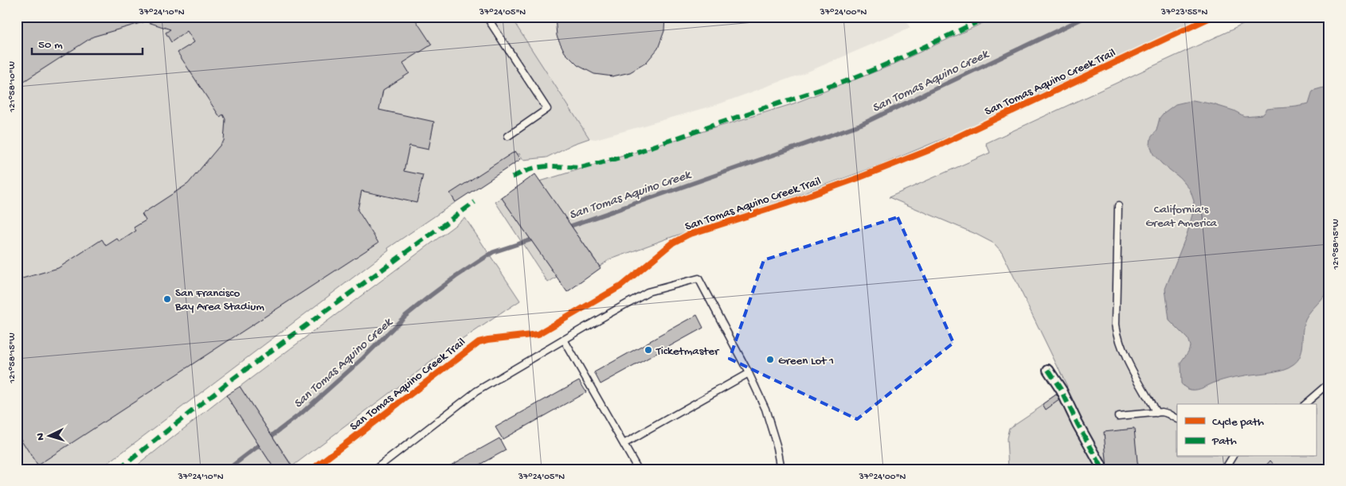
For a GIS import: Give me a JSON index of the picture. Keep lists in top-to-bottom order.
{
  "streets": {
    "cycle path": ["San Tomas Aquino Creek Trail"]
  },
  "water": ["San Tomas Aquino Creek"],
  "parks": ["California's Great America"],
  "places": ["San Francisco Bay Area Stadium", "Ticketmaster", "Green Lot 1"],
  "legend": ["Cycle path", "Path"],
  "scale_bar": "50 m",
  "north": "left",
  "coordinates": [
    "37°24'10\"N",
    "37°24'05\"N",
    "37°24'00\"N",
    "37°23'55\"N",
    "121°58'10\"W",
    "121°58'15\"W"
  ]
}
